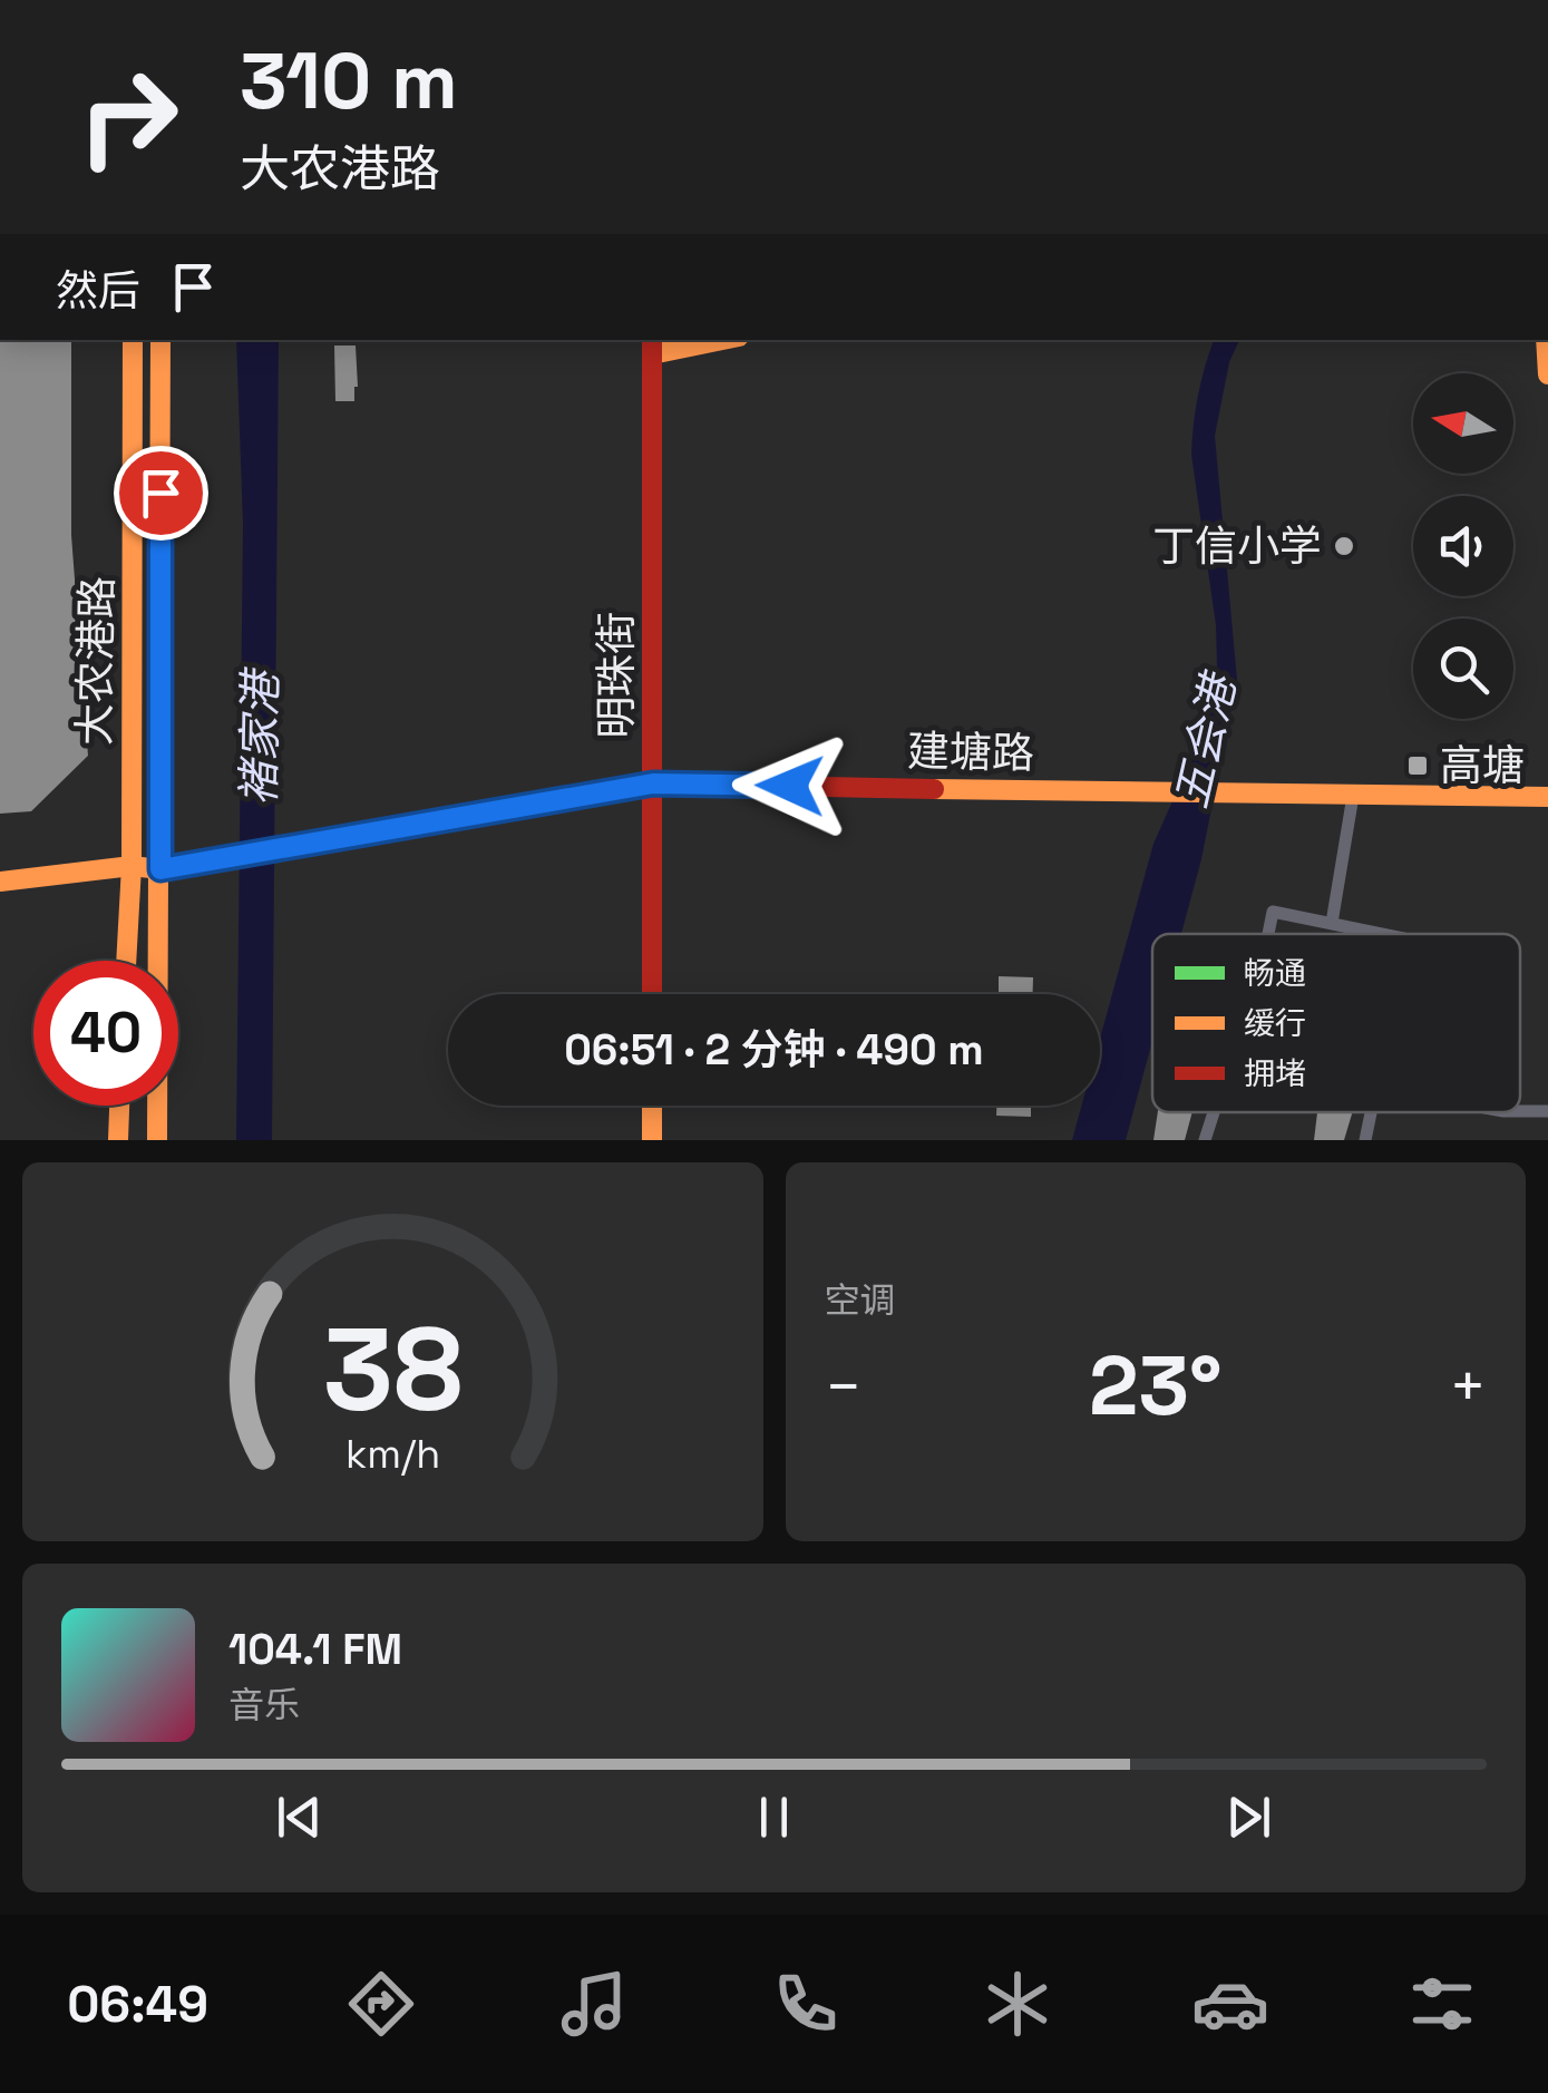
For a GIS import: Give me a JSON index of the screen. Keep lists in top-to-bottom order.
{
  "streets": {
    "street": ["大农港路", "明珠街", "建塘路"]
  },
  "crossings": [
    ["大农港路", "建塘路"],
    ["明珠街", "建塘路"]
  ],
  "water": ["褚家港", "五会港"],
  "places": {
    "other": ["丁信小学"],
    "transit": ["高塘"]
  },
  "legend": ["畅通", "缓行", "拥堵"],
  "north": "left",
  "page": {
    "turn": ["310 m", "大农港路"],
    "then": "然后",
    "limit": "40",
    "trip": "06:51 · 2 分钟 · 490 m",
    "tile": "空调",
    "heat": ["−", "23°", "+"],
    "song": ["104.1 FM", "音乐"],
    "tabs": "06:49",
    "gauge": ["38", "km/h"]
  }
}
